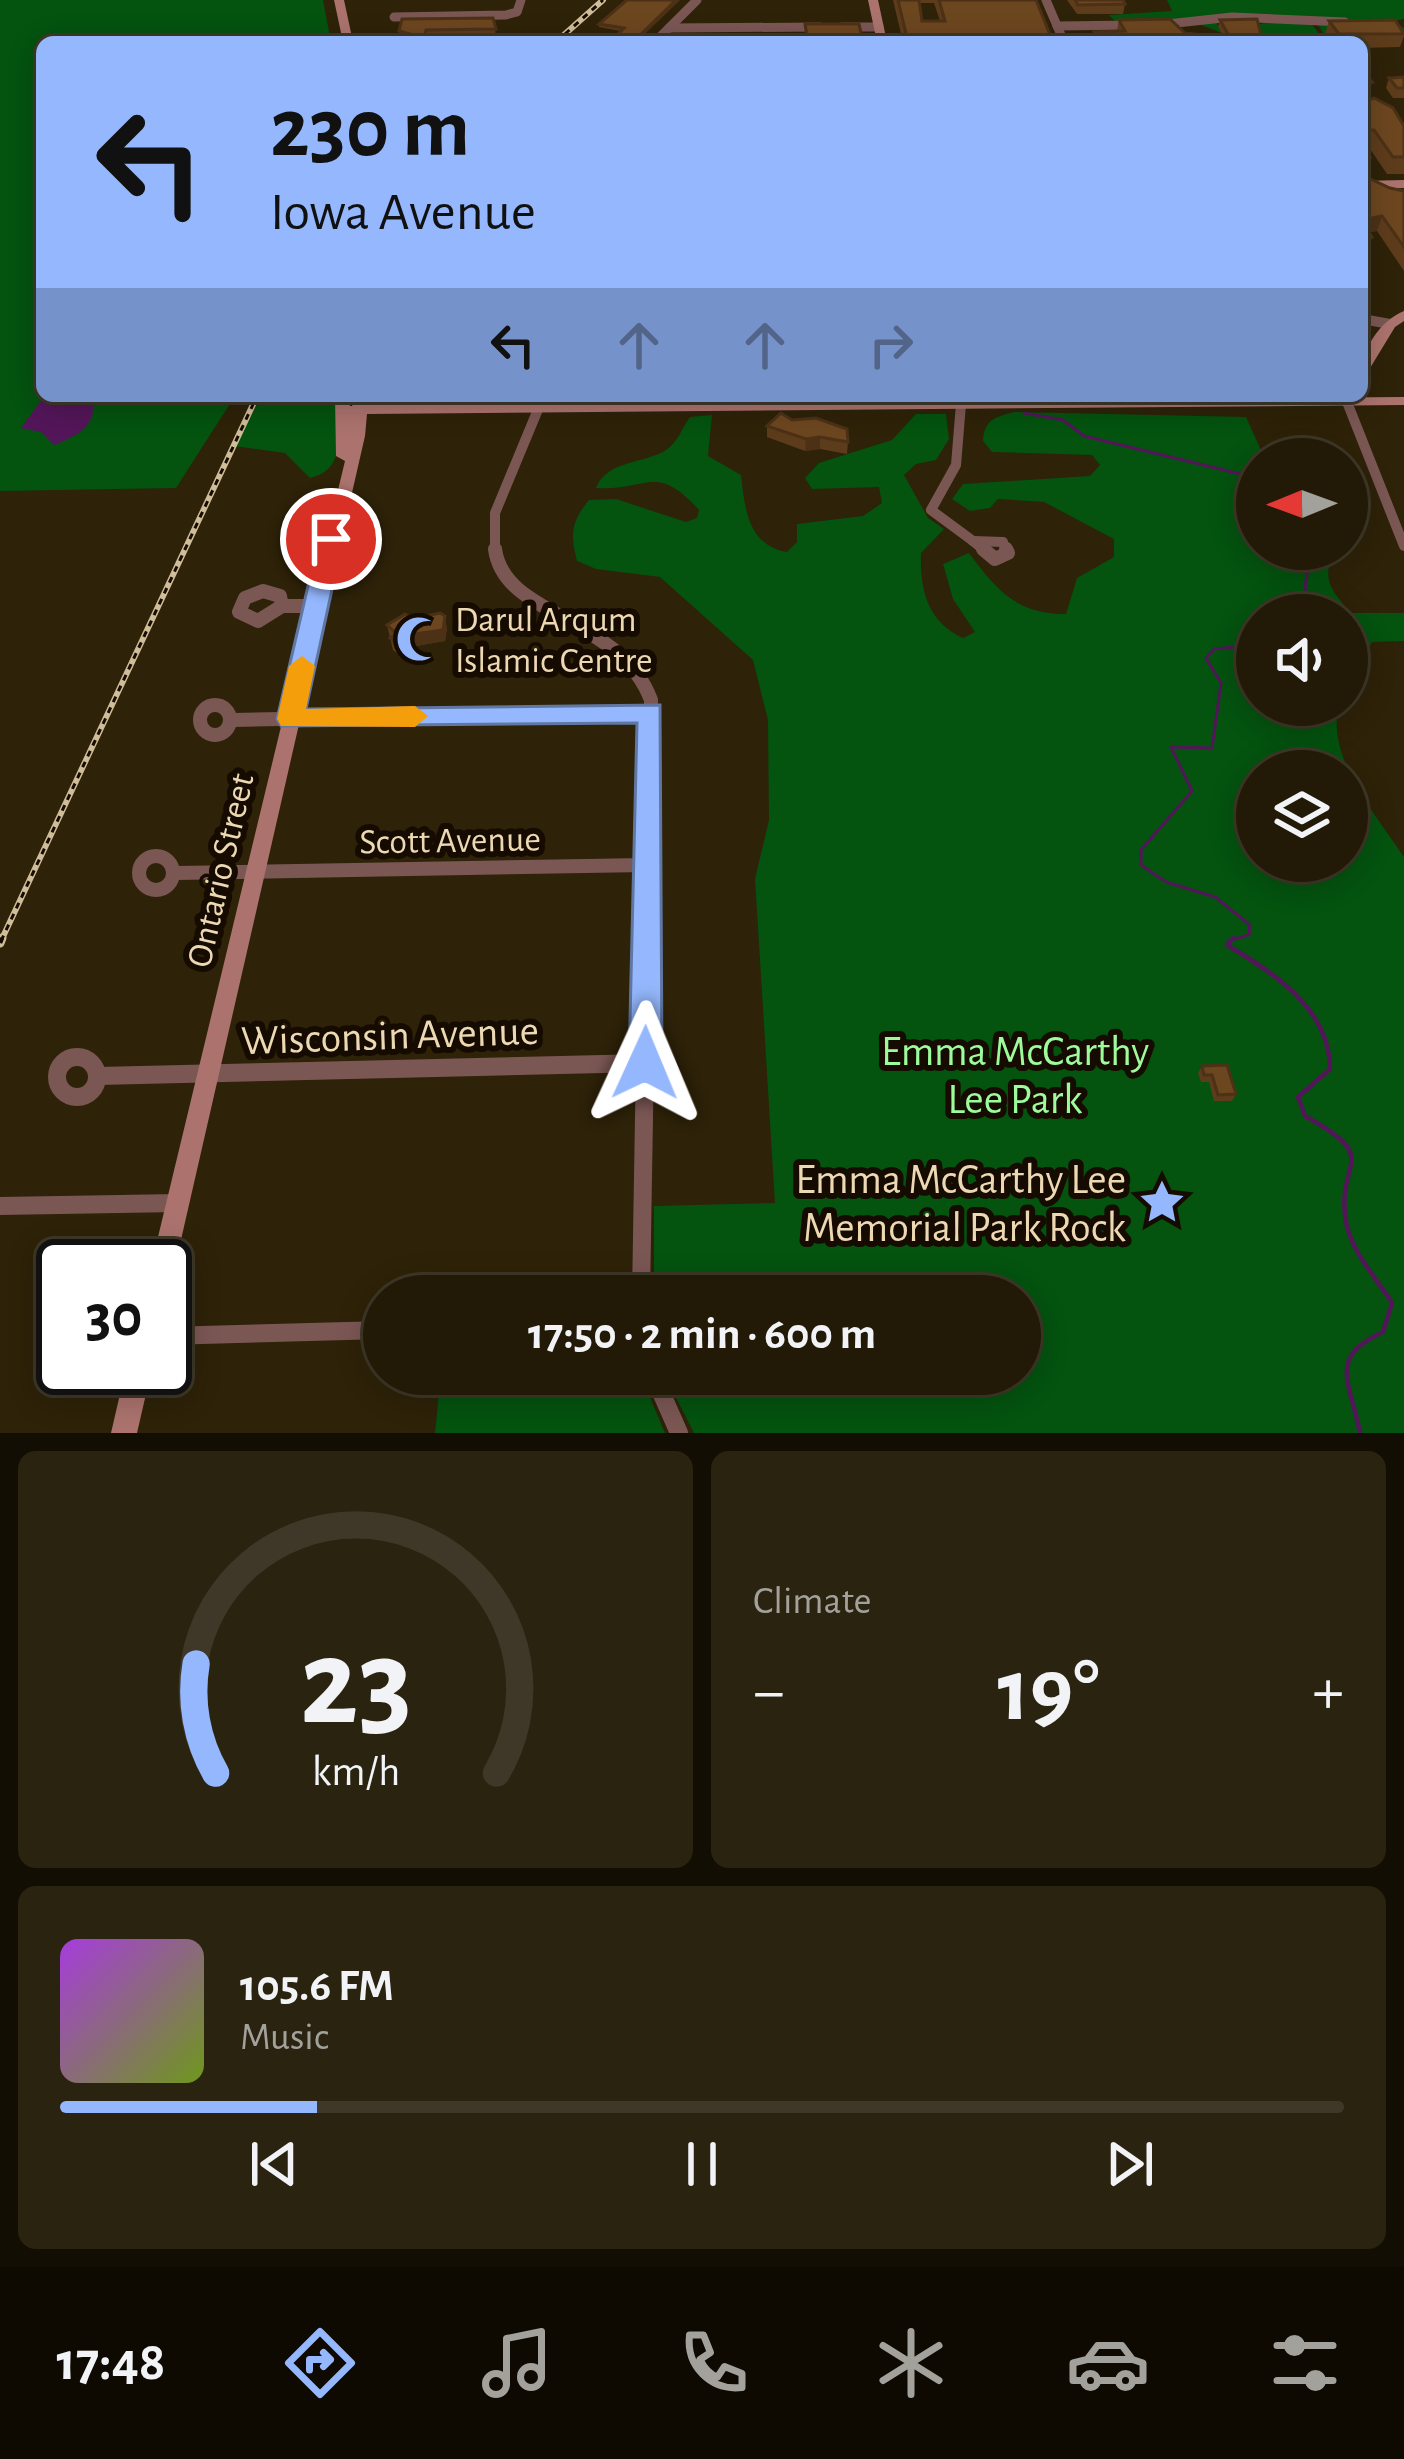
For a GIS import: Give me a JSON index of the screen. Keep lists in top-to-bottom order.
{
  "streets": {
    "main road": ["Ontario Street"],
    "street": ["Scott Avenue", "Wisconsin Avenue"]
  },
  "crossings": [
    ["Scott Avenue", "Ontario Street"],
    ["Ontario Street", "Wisconsin Avenue"]
  ],
  "parks": ["Emma McCarthy Lee Park"],
  "places": {
    "mosque": ["Darul Arqum Islamic Centre"],
    "place": ["Emma McCarthy Lee Memorial Park Rock"]
  },
  "north": "left",
  "page": {
    "turn": ["230 m", "Iowa Avenue"],
    "limit": "30",
    "trip": "17:50 · 2 min · 600 m",
    "tile": "Climate",
    "heat": ["−", "19°", "+"],
    "song": ["105.6 FM", "Music"],
    "tabs": "17:48",
    "gauge": ["23", "km/h"]
  }
}
